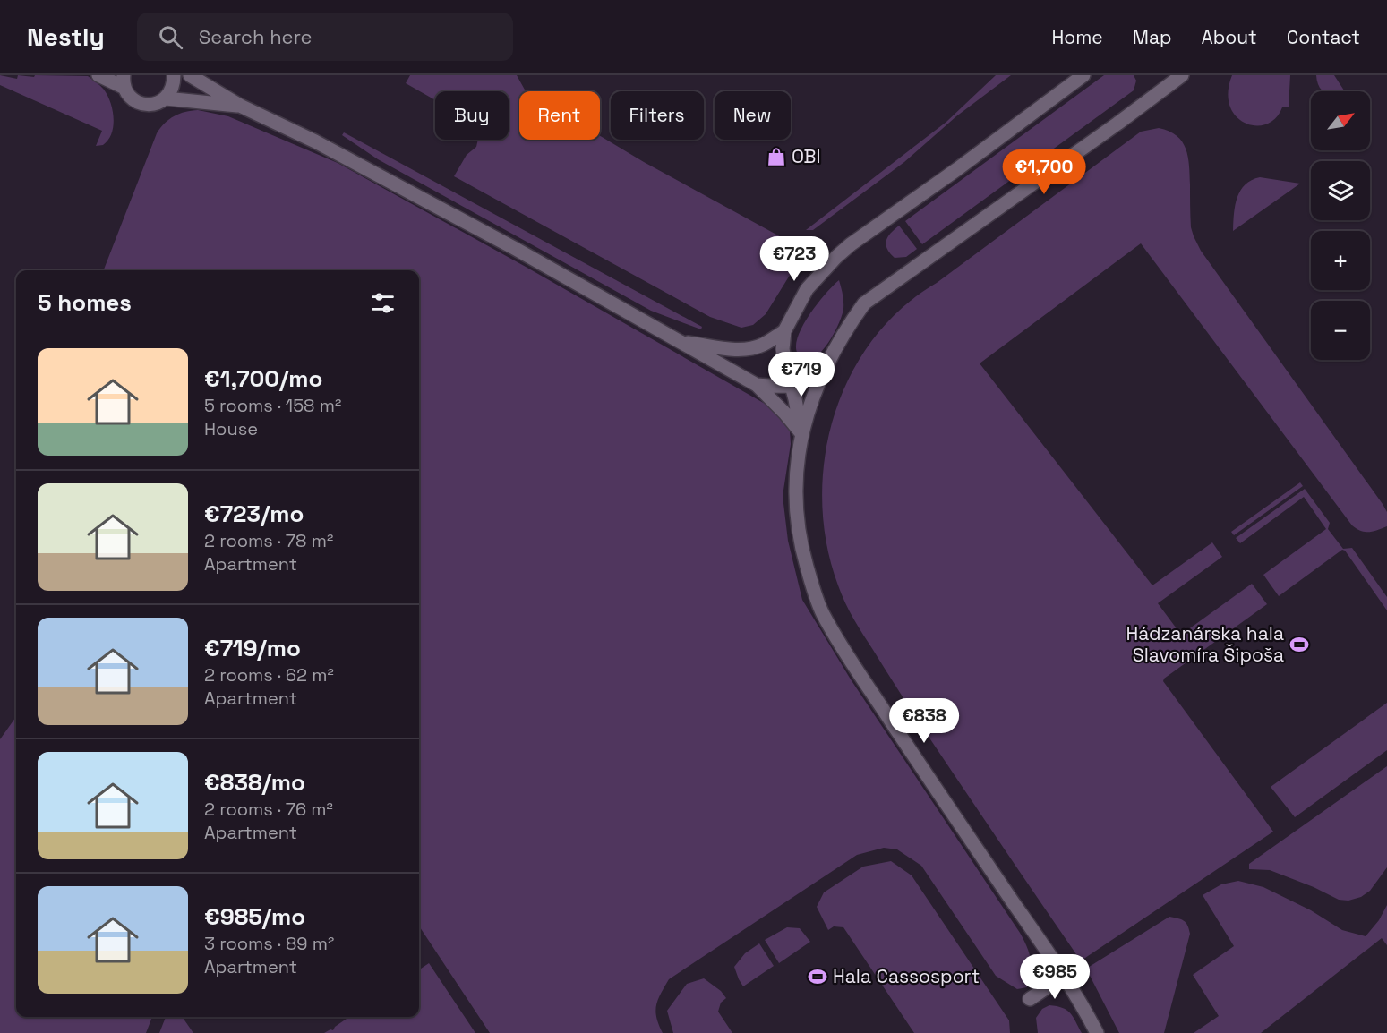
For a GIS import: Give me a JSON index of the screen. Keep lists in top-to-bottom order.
{
  "places": {
    "shop": ["OBI"],
    "sports": ["Hádzanárska hala Slavomíra Šipoša", "Hala Cassosport"]
  },
  "north": "top right",
  "page": {
    "header": "Nestly",
    "search": "Search here",
    "nav": [
      "Home",
      "Map",
      "About",
      "Contact"
    ],
    "map_buttons": ["+", "−"],
    "chip": [
      "Buy",
      "Rent",
      "Filters",
      "New"
    ],
    "price": [
      "€1,700",
      "€723",
      "€719",
      "€838",
      "€985"
    ],
    "heading": "5 homes",
    "list": [
      {
        "name": "€1,700/mo",
        "note": "5 rooms · 158 m² · House"
      },
      {
        "name": "€723/mo",
        "note": "2 rooms · 78 m² · Apartment"
      },
      {
        "name": "€719/mo",
        "note": "2 rooms · 62 m² · Apartment"
      },
      {
        "name": "€838/mo",
        "note": "2 rooms · 76 m² · Apartment"
      },
      {
        "name": "€985/mo",
        "note": "3 rooms · 89 m² · Apartment"
      }
    ]
  }
}
